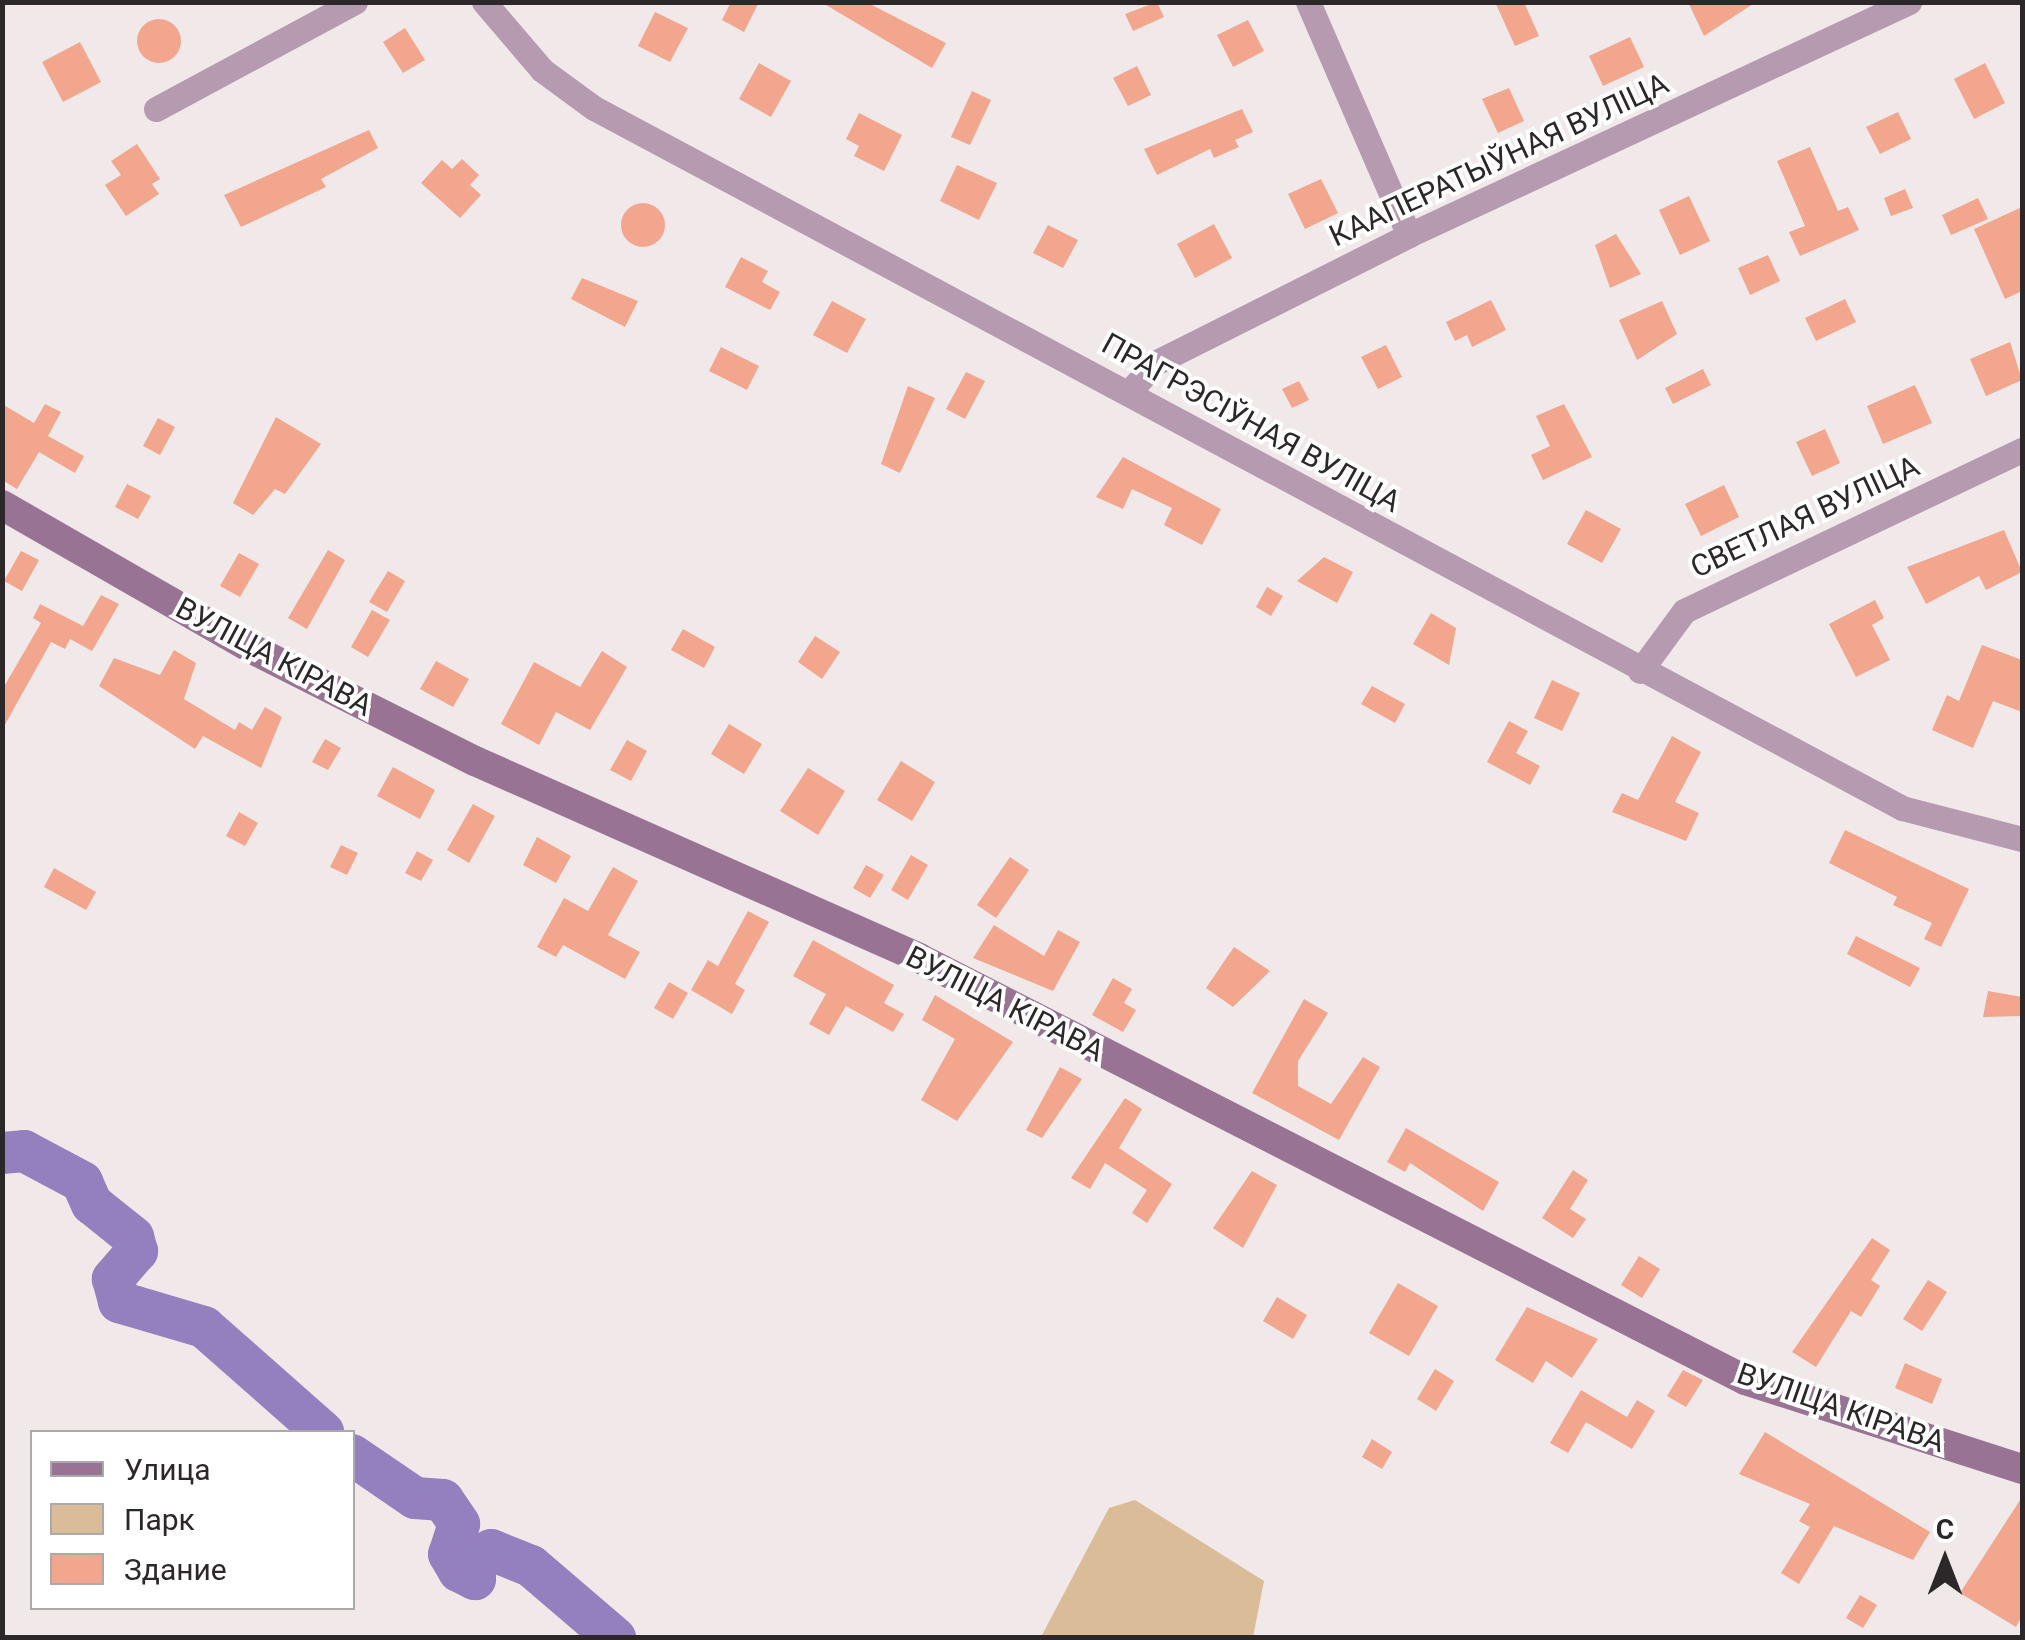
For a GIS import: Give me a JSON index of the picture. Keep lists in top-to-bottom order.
{
  "streets": {
    "street": [
      "КААПЕРАТЫЎНАЯ ВУЛІЦА",
      "ПРАГРЭСІЎНАЯ ВУЛІЦА",
      "СВЕТЛАЯ ВУЛІЦА",
      "ВУЛІЦА КІРАВА"
    ]
  },
  "crossings": [
    ["КААПЕРАТЫЎНАЯ ВУЛІЦА", "ПРАГРЭСІЎНАЯ ВУЛІЦА"],
    ["ПРАГРЭСІЎНАЯ ВУЛІЦА", "СВЕТЛАЯ ВУЛІЦА"]
  ],
  "legend": ["Улица", "Парк", "Здание"],
  "north": "top"
}
